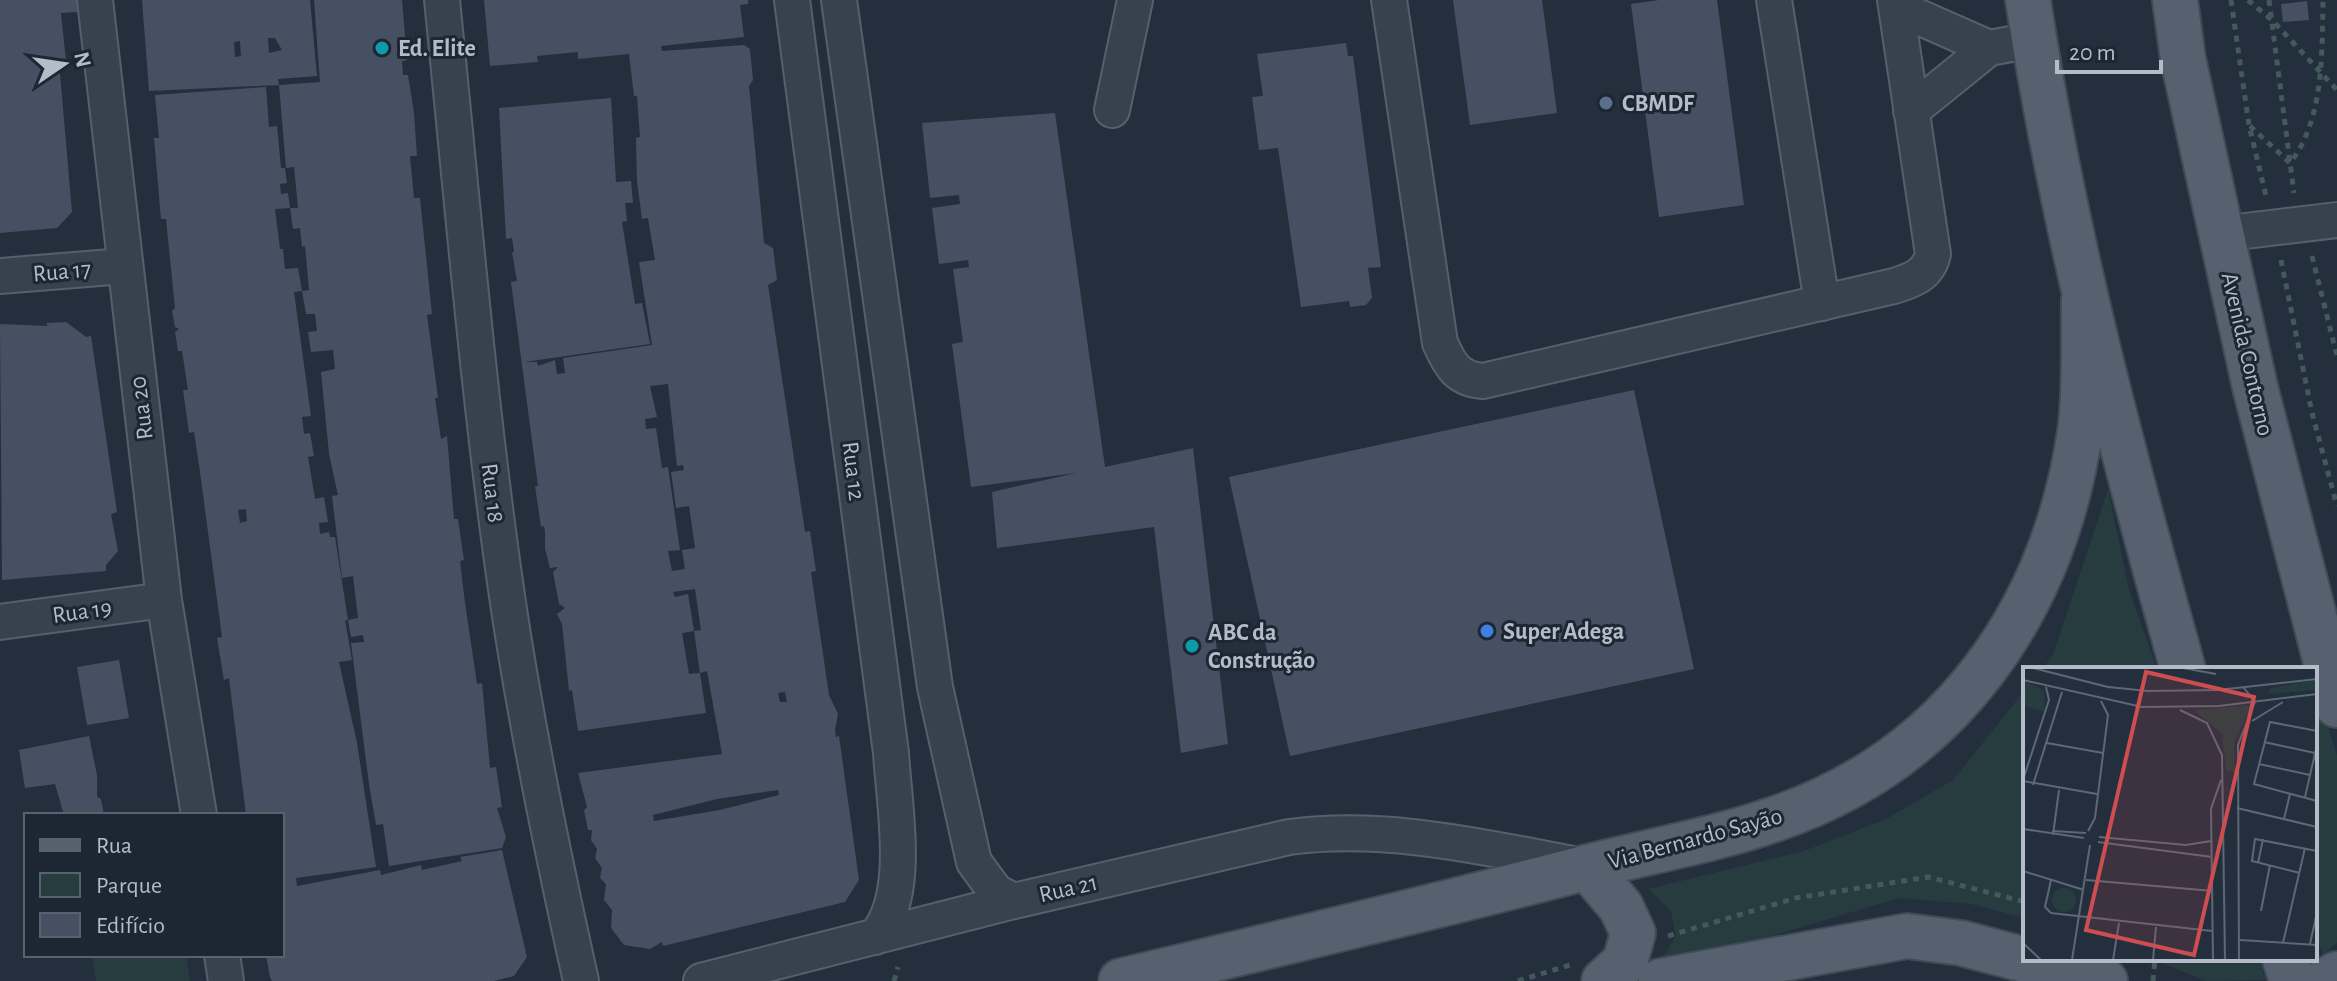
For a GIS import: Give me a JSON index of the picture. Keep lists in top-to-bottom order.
{
  "streets": {
    "main road": ["Avenida Contorno", "Via Bernardo Sayão"],
    "street": [
      "Rua 17",
      "Rua 20",
      "Rua 12",
      "Rua 18",
      "Rua 19",
      "Rua 21"
    ]
  },
  "crossings": [
    ["Rua 17", "Rua 20"],
    ["Rua 20", "Rua 19"],
    ["Rua 12", "Rua 21"],
    ["Via Bernardo Sayão", "Rua 21"]
  ],
  "places": [
    "Ed. Elite",
    "CBMDF",
    "Super Adega",
    "ABC da Construção"
  ],
  "legend": ["Rua", "Parque", "Edifício"],
  "scale_bar": "20 m",
  "north": "right"
}
